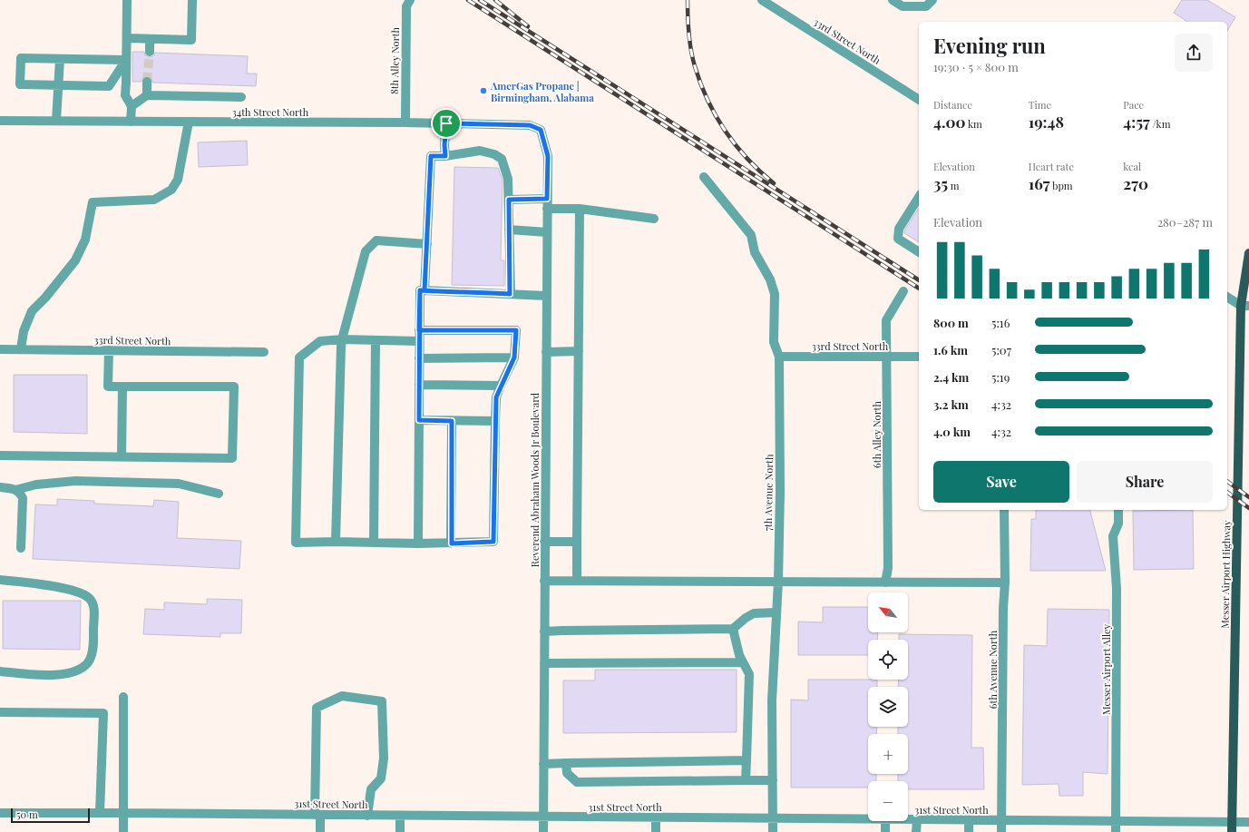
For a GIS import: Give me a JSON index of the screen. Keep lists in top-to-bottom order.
{
  "streets": {
    "main road": ["Messer Airport Highway"],
    "street": [
      "33rd Street North",
      "8th Alley North",
      "34th Street North",
      "6th Alley North",
      "Reverend Abraham Woods Jr Boulevard",
      "7th Avenue North",
      "6th Avenue North",
      "Messer Airport Alley",
      "31st Street North"
    ]
  },
  "crossings": [
    ["33rd Street North", "6th Alley North"],
    ["33rd Street North", "7th Avenue North"],
    ["8th Alley North", "34th Street North"],
    ["34th Street North", "Reverend Abraham Woods Jr Boulevard"],
    ["Reverend Abraham Woods Jr Boulevard", "31st Street North"],
    ["7th Avenue North", "31st Street North"],
    ["Messer Airport Highway", "31st Street North"],
    ["6th Avenue North", "31st Street North"],
    ["Messer Airport Alley", "31st Street North"]
  ],
  "places": ["AmerGas Propane | Birmingham, Alabama"],
  "scale_bar": "50 m",
  "north": "top left",
  "page": {
    "heading": ["Evening run", "19:30 · 5 × 800 m"],
    "stats": [
      ["Distance", "4.00 km"],
      ["Time", "19:48"],
      ["Pace", "4:57 /km"],
      ["Elevation", "35 m"],
      ["Heart rate", "167 bpm"],
      ["kcal", "270"]
    ],
    "chart": ["Elevation", "280–287 m"],
    "list": [
      {
        "name": "800 m",
        "note": "5:16"
      },
      {
        "name": "1.6 km",
        "note": "5:07"
      },
      {
        "name": "2.4 km",
        "note": "5:19"
      },
      {
        "name": "3.2 km",
        "note": "4:32"
      },
      {
        "name": "4.0 km",
        "note": "4:32"
      }
    ],
    "buttons": ["Save", "Share"],
    "map_buttons": ["+", "−"],
    "scale": "50 m"
  }
}
